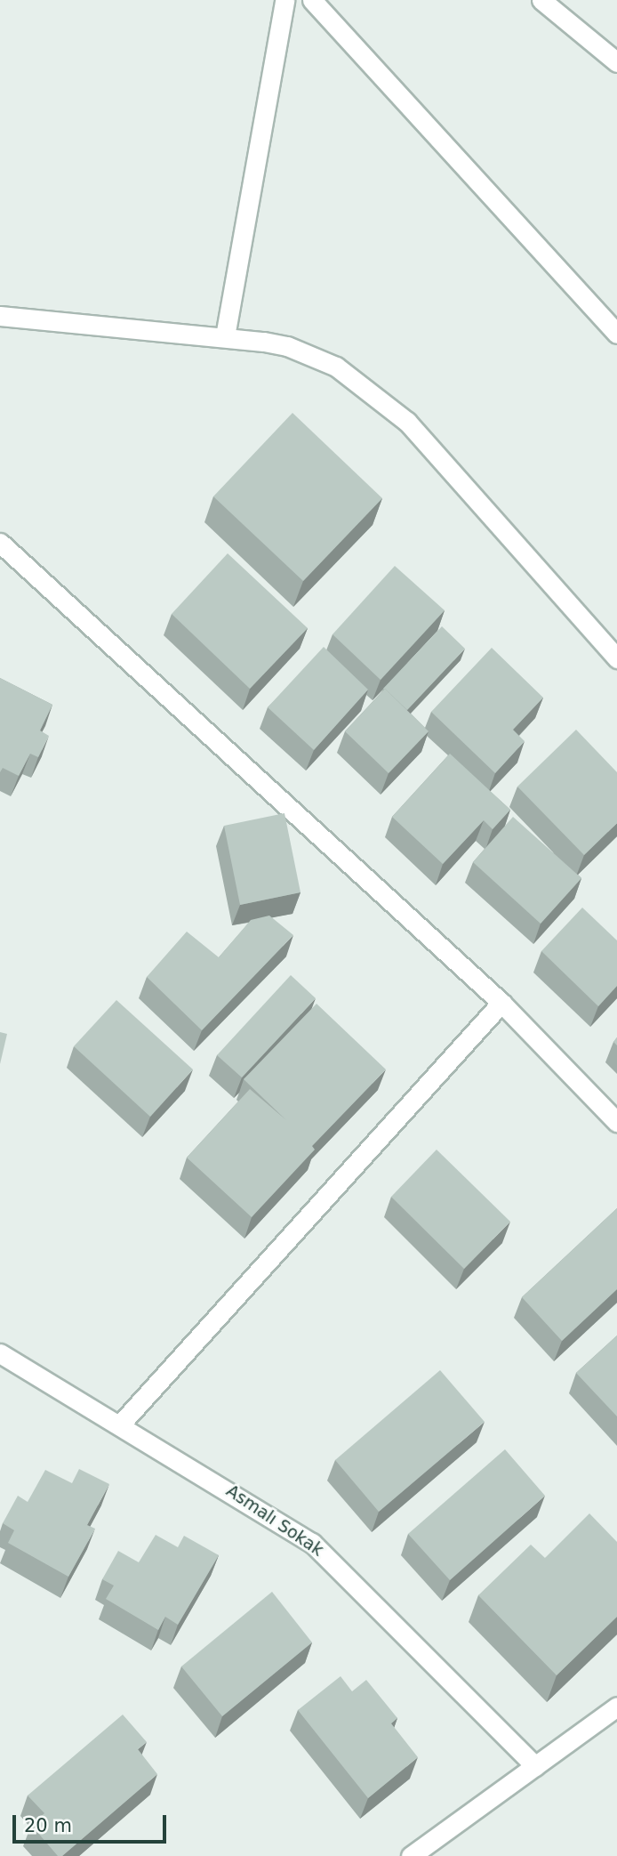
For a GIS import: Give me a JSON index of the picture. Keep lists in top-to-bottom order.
{
  "streets": {
    "street": ["Asmalı Sokak"]
  },
  "scale_bar": "20 m"
}
